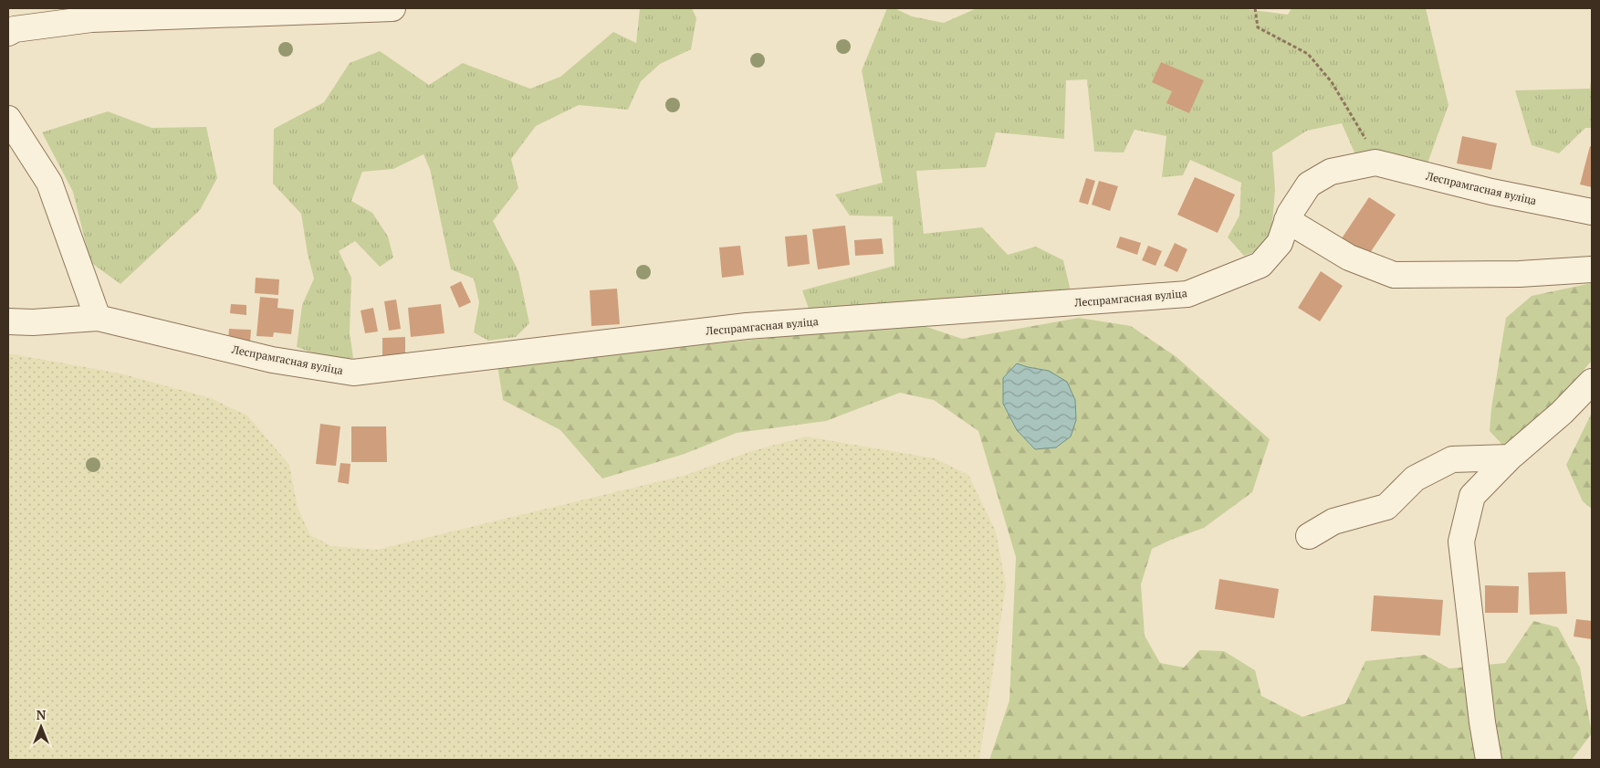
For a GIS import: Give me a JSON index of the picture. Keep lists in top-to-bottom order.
{
  "streets": {
    "street": ["Леспрамгасная вуліца"]
  },
  "north": "top"
}
